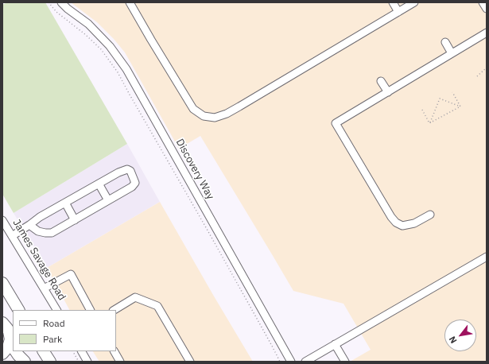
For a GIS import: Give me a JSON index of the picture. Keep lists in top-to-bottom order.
{
  "streets": {
    "street": ["Discovery Way", "James Savage Road"]
  },
  "legend": ["Road", "Park"],
  "north": "bottom left"
}
